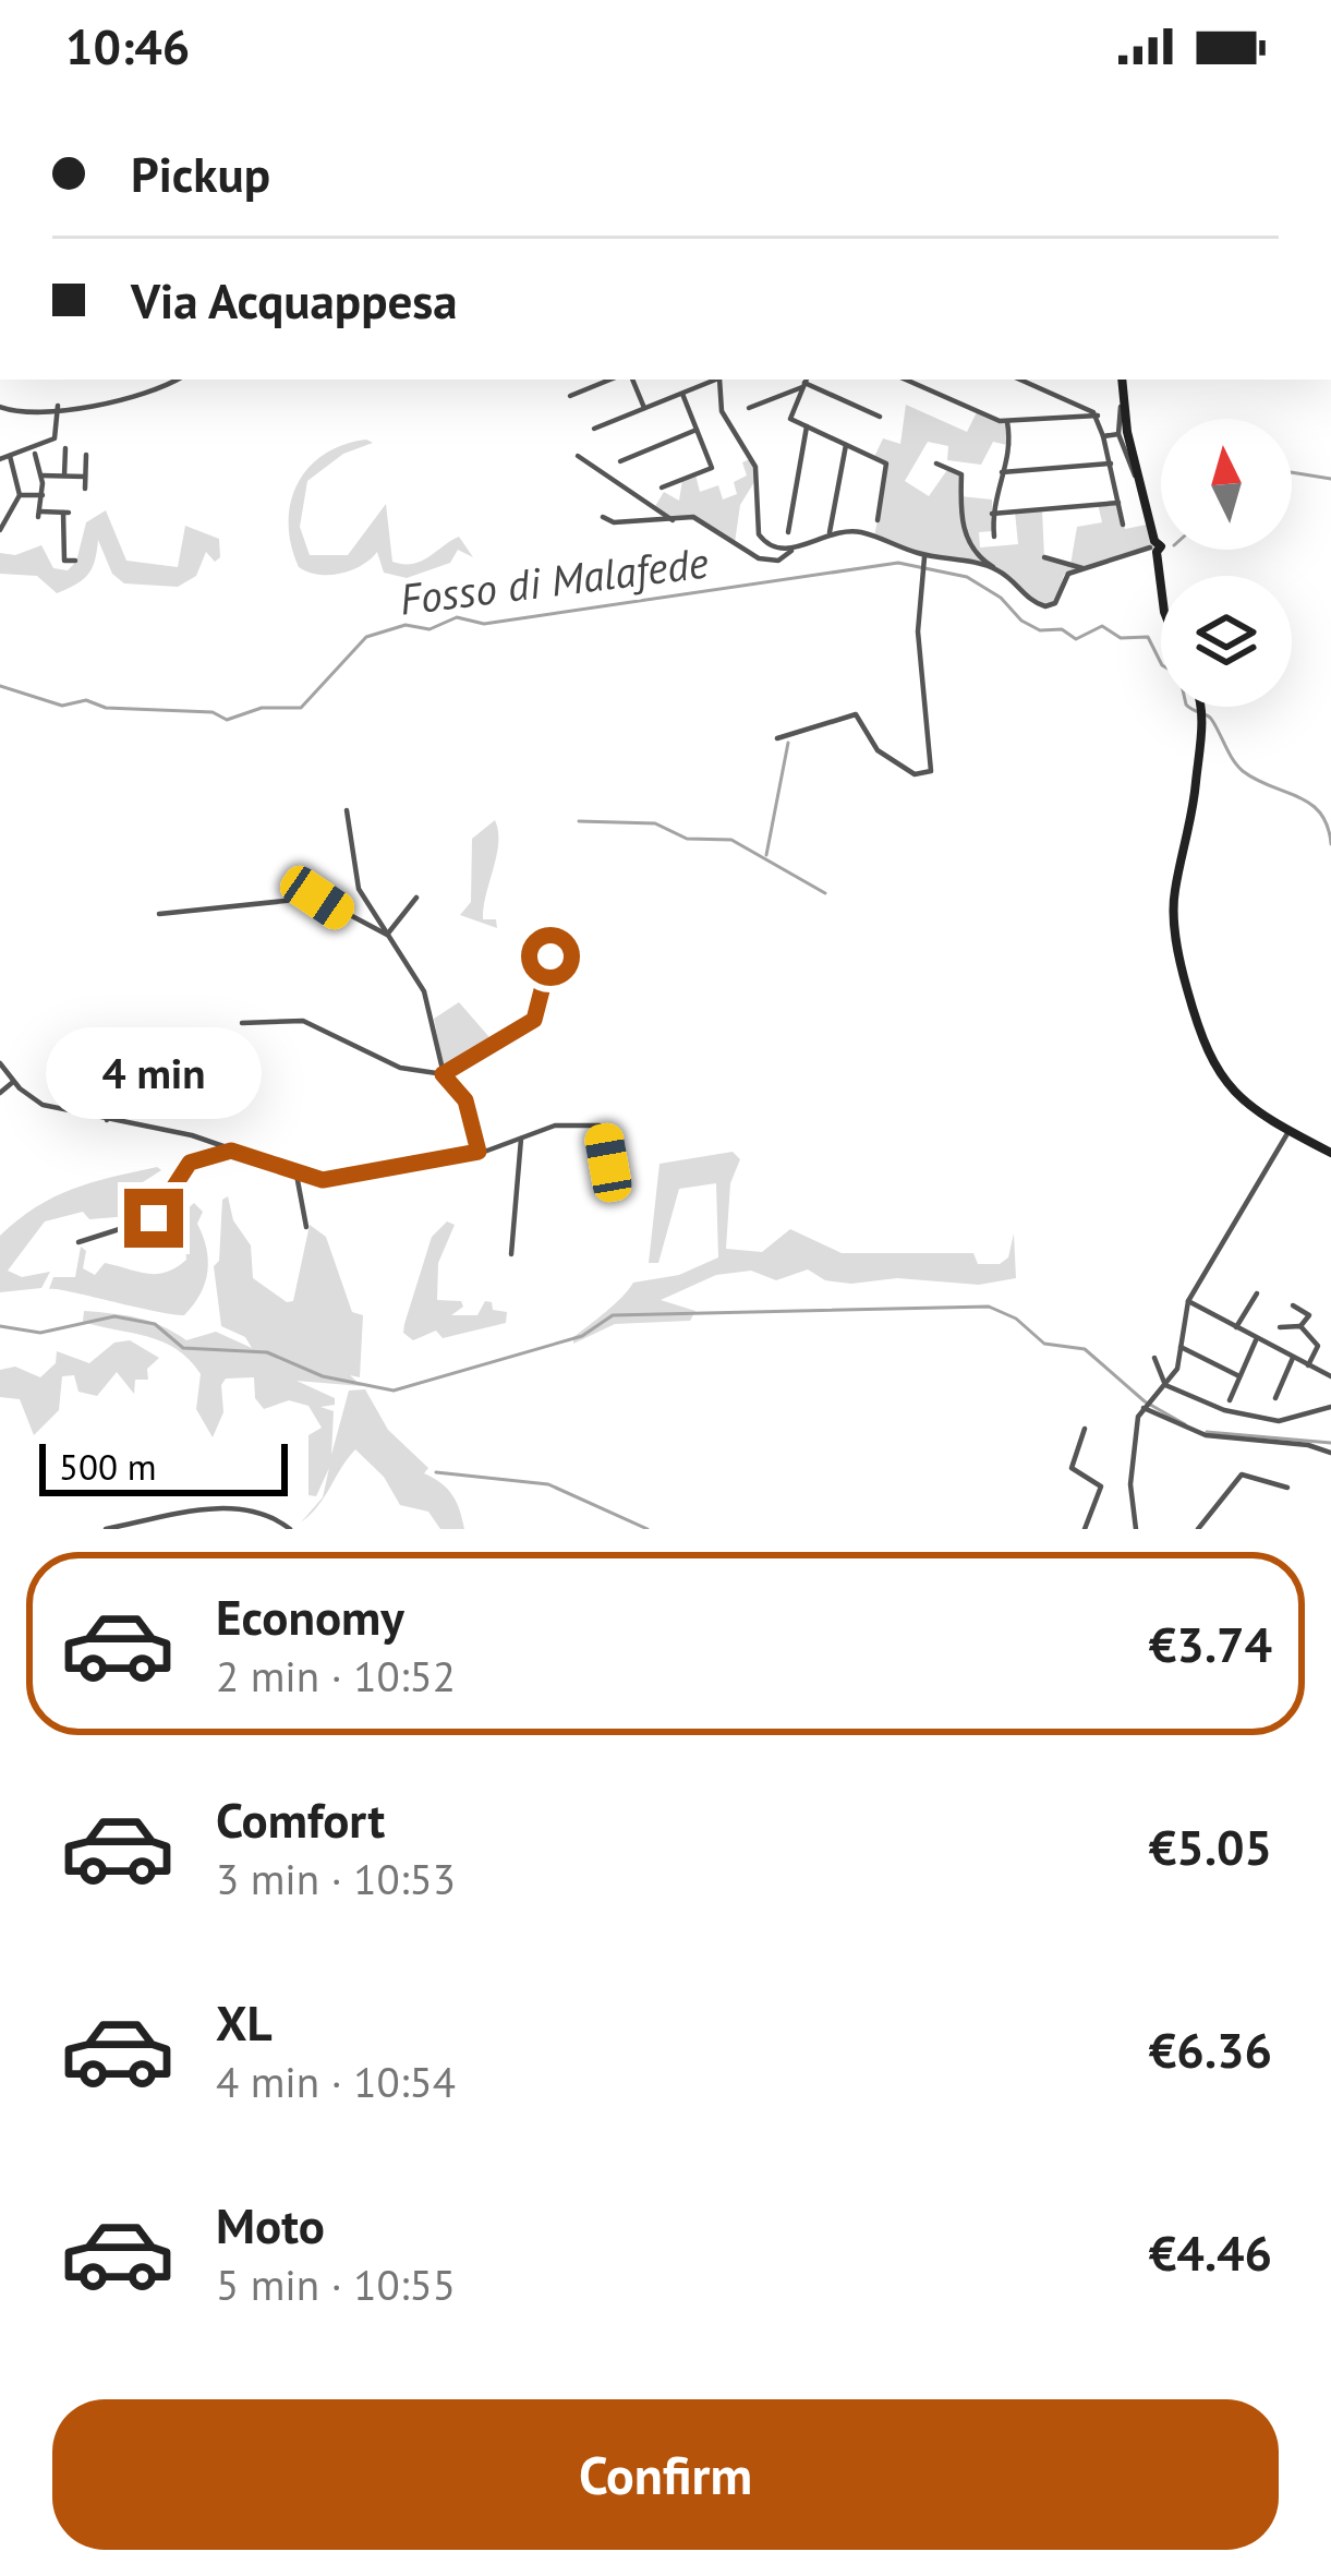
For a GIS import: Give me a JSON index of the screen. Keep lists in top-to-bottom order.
{
  "water": ["Fosso di Malafede"],
  "scale_bar": "500 m",
  "north": "top",
  "page": {
    "status": "10:46",
    "banner": ["Pickup", "Via Acquappesa"],
    "bubble": "4 min",
    "scale": "500 m",
    "list": [
      {
        "name": "Economy",
        "note": "2 min · 10:52",
        "value": "€3.74"
      },
      {
        "name": "Comfort",
        "note": "3 min · 10:53",
        "value": "€5.05"
      },
      {
        "name": "XL",
        "note": "4 min · 10:54",
        "value": "€6.36"
      },
      {
        "name": "Moto",
        "note": "5 min · 10:55",
        "value": "€4.46"
      }
    ],
    "buttons": "Confirm"
  }
}
